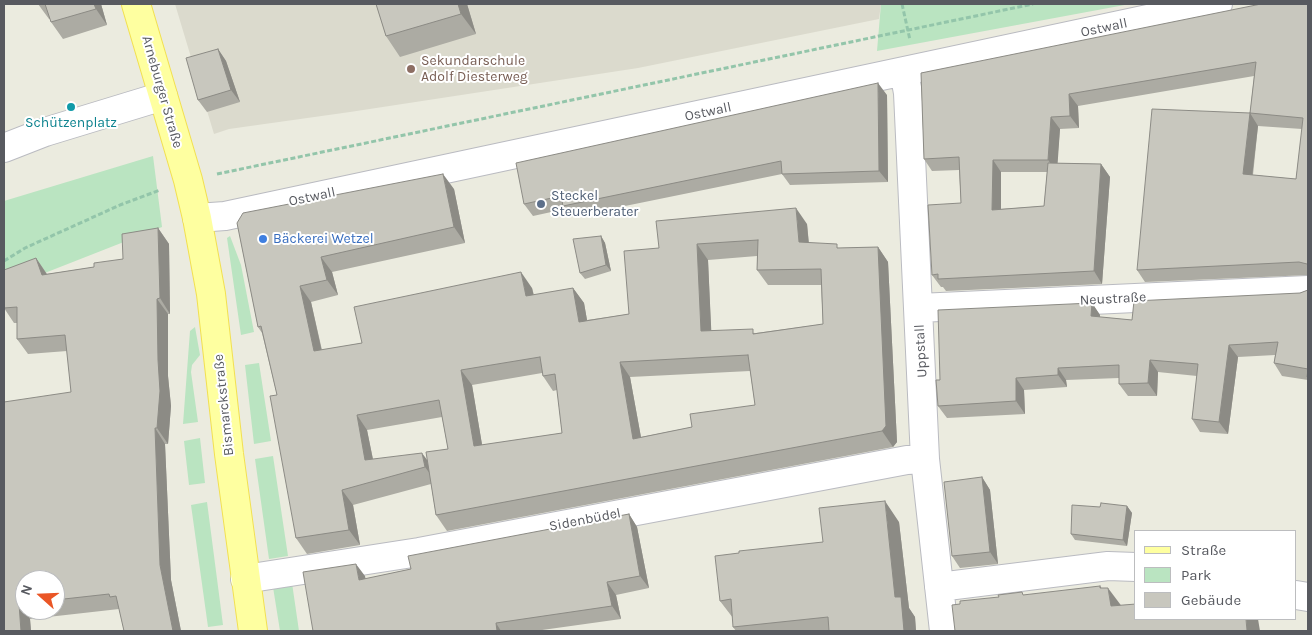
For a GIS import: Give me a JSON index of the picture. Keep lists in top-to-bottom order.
{
  "streets": {
    "main road": ["Arneburger Straße", "Bismarckstraße"],
    "street": [
      "Ostwall",
      "Neustraße",
      "Uppstall",
      "Sidenbüdel"
    ]
  },
  "crossings": [
    ["Ostwall", "Uppstall"],
    ["Ostwall", "Bismarckstraße"],
    ["Arneburger Straße", "Bismarckstraße"],
    ["Neustraße", "Uppstall"],
    ["Uppstall", "Sidenbüdel"],
    ["Bismarckstraße", "Sidenbüdel"]
  ],
  "places": [
    "Sekundarschule Adolf Diesterweg",
    "Schützenplatz",
    "Steckel Steuerberater",
    "Bäckerei Wetzel"
  ],
  "legend": ["Straße", "Park", "Gebäude"],
  "north": "left"
}
